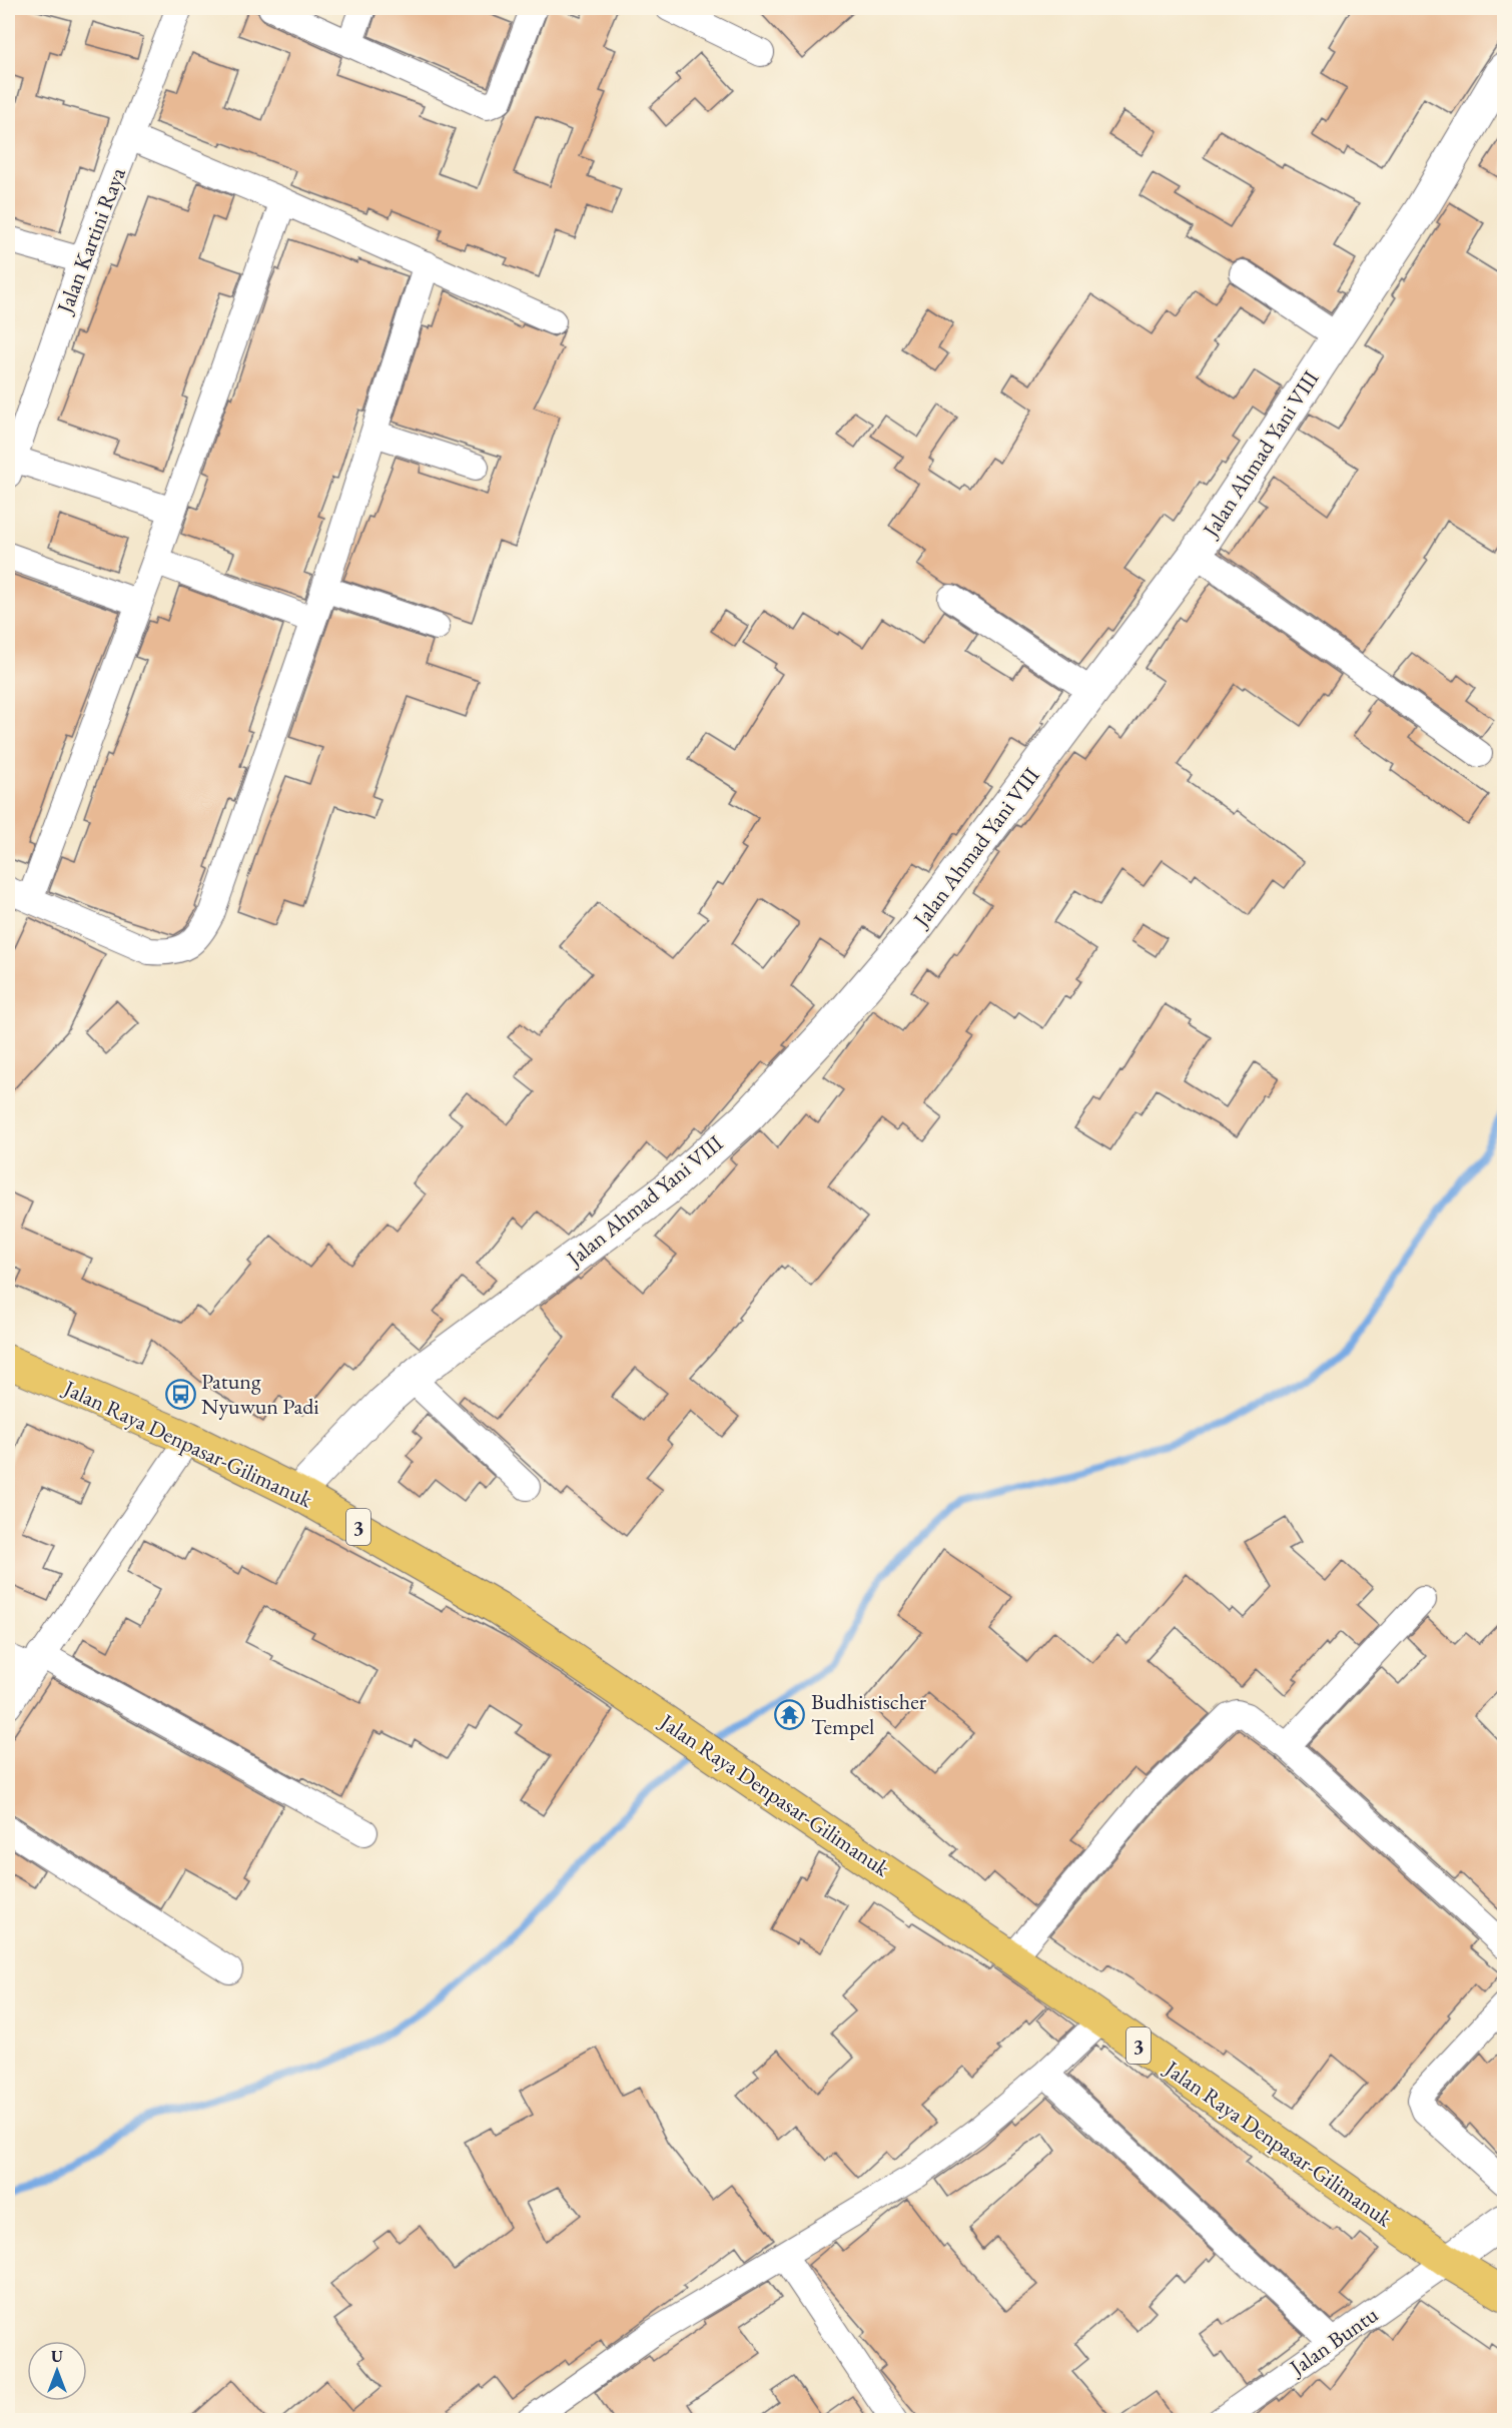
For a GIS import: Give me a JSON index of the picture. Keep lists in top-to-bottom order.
{
  "streets": {
    "highway": ["Jalan Raya Denpasar-Gilimanuk", "3"],
    "street": ["Jalan Kartini Raya", "Jalan Ahmad Yani VIII", "Jalan Buntu"]
  },
  "crossings": [
    ["Jalan Ahmad Yani VIII", "Jalan Raya Denpasar-Gilimanuk"],
    ["Jalan Raya Denpasar-Gilimanuk", "Jalan Buntu"]
  ],
  "places": {
    "bus stop": ["Patung Nyuwun Padi"],
    "temple": ["Budhistischer Tempel"]
  },
  "north": "top"
}
